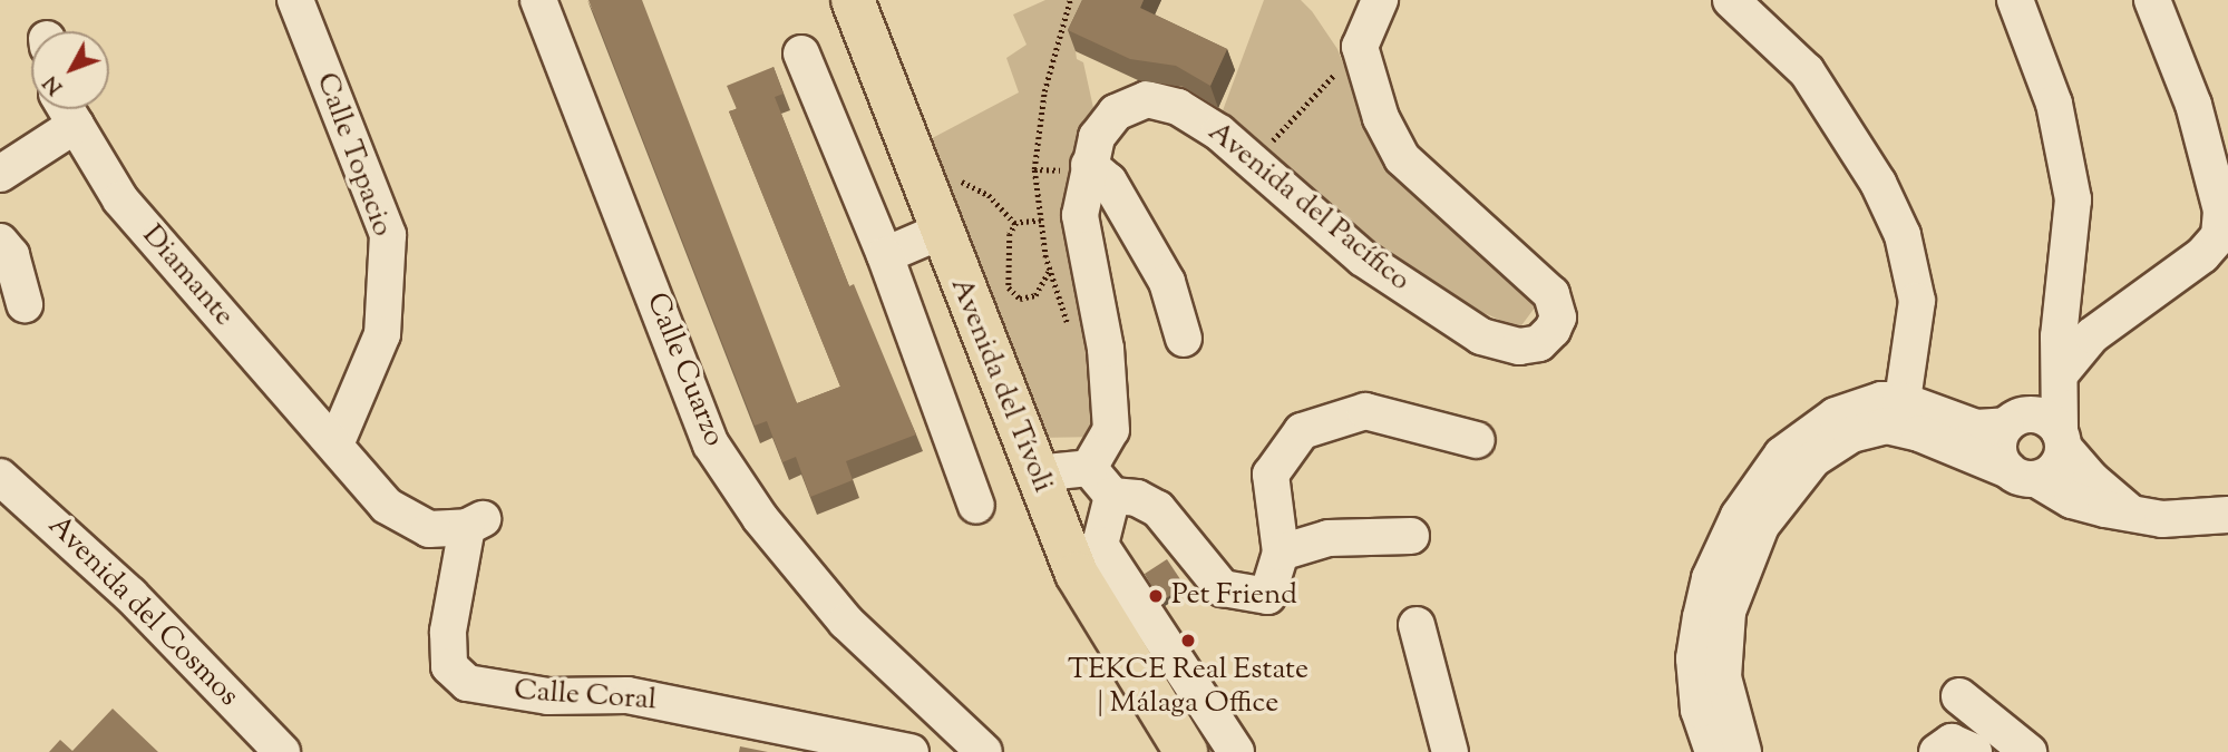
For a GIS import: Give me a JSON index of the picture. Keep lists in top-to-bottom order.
{
  "streets": {
    "main road": ["Avenida del Tívoli"],
    "street": [
      "Calle Topacio",
      "Avenida del Pacífico",
      "Diamante",
      "Calle Cuarzo",
      "Avenida del Cosmos",
      "Calle Coral"
    ]
  },
  "crossings": [
    ["Calle Topacio", "Diamante"],
    ["Diamante", "Calle Coral"]
  ],
  "places": ["Pet Friend", "TEKCE Real Estate | Málaga Office"],
  "north": "bottom left"
}
